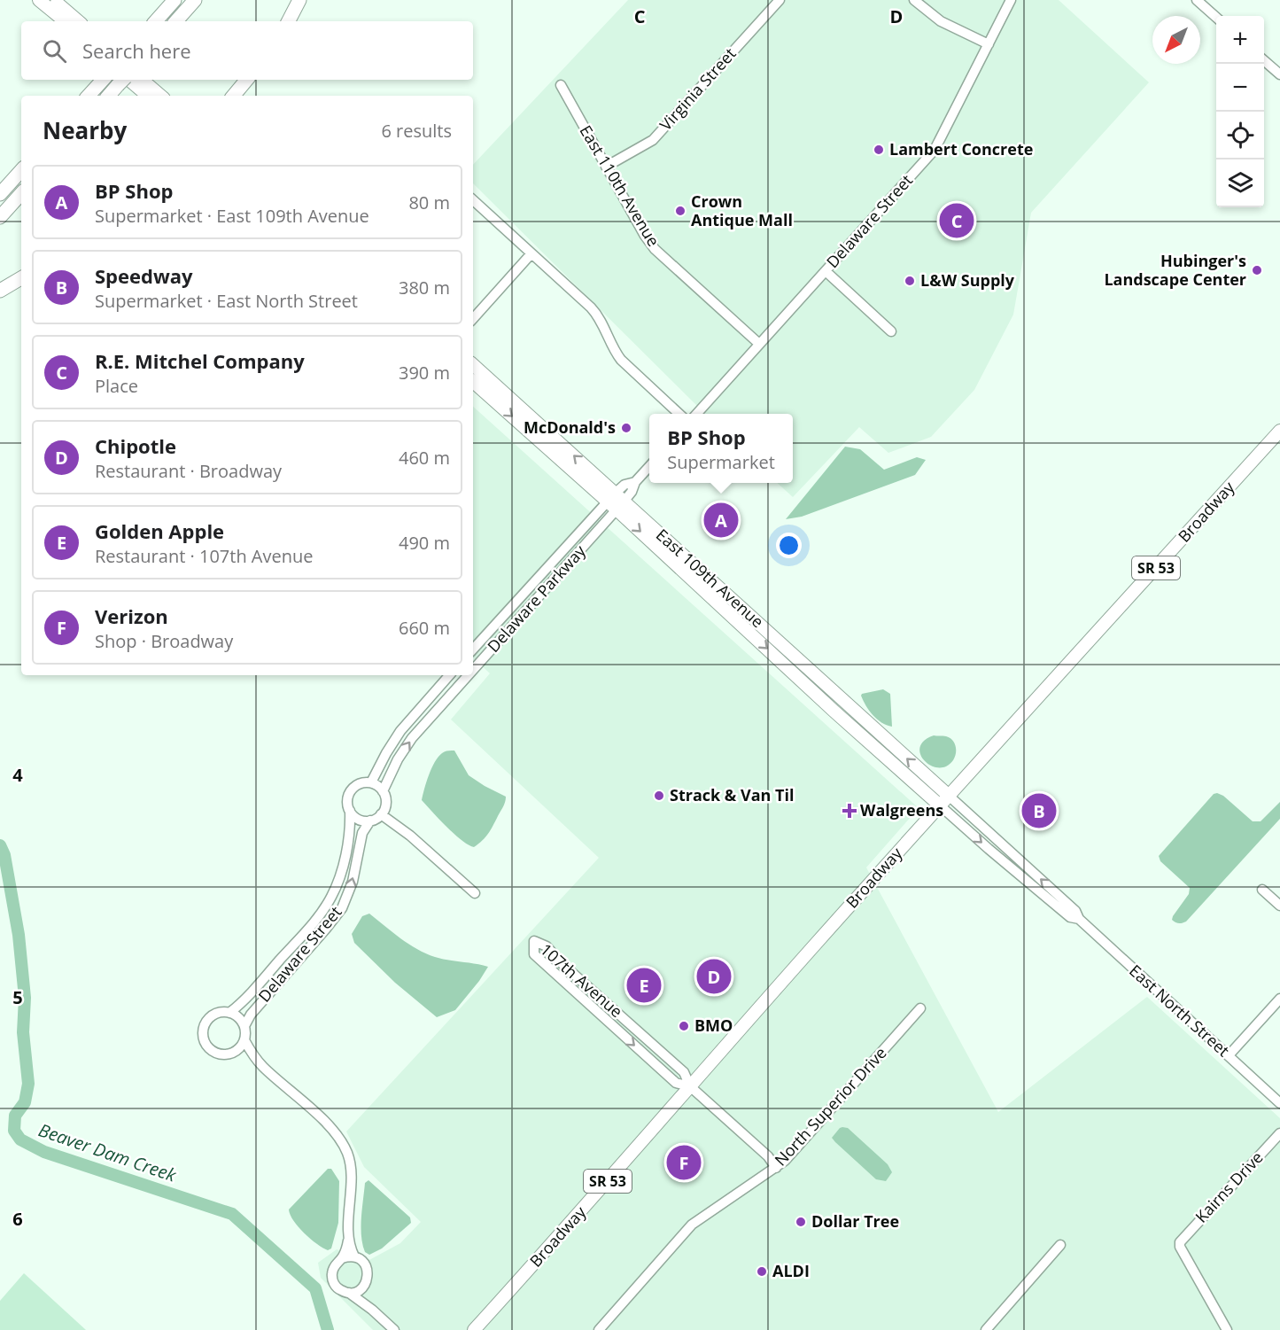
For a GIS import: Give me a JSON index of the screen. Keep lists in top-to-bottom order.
{
  "streets": {
    "main road": ["Broadway", "SR 53", "East 109th Avenue"],
    "street": [
      "Virginia Street",
      "East 110th Avenue",
      "Delaware Street",
      "Delaware Parkway",
      "107th Avenue",
      "East North Street",
      "North Superior Drive",
      "Kairns Drive"
    ]
  },
  "crossings": [
    ["Virginia Street", "East 110th Avenue"],
    ["East 110th Avenue", "Delaware Street"],
    ["Delaware Street", "Delaware Parkway"],
    ["Broadway", "East 109th Avenue"],
    ["Broadway", "107th Avenue"],
    ["Broadway", "East North Street"],
    ["East 109th Avenue", "Delaware Parkway"],
    ["East 109th Avenue", "East North Street"],
    ["107th Avenue", "North Superior Drive"]
  ],
  "water": ["Beaver Dam Creek"],
  "places": {
    "other": [
      "Lambert Concrete",
      "Crown Antique Mall",
      "Hubinger's Landscape Center",
      "L&W Supply",
      "McDonald's",
      "Strack & Van Til",
      "BMO",
      "Dollar Tree",
      "ALDI"
    ],
    "health": ["Walgreens"]
  },
  "north": "bottom left",
  "page": {
    "map_buttons": ["+", "−"],
    "search": "Search here",
    "heading": ["Nearby", "6 results"],
    "list": [
      {
        "mark": "A",
        "name": "BP Shop",
        "note": "Supermarket · East 109th Avenue",
        "value": "80 m"
      },
      {
        "mark": "B",
        "name": "Speedway",
        "note": "Supermarket · East North Street",
        "value": "380 m"
      },
      {
        "mark": "C",
        "name": "R.E. Mitchel Company",
        "note": "Place",
        "value": "390 m"
      },
      {
        "mark": "D",
        "name": "Chipotle",
        "note": "Restaurant · Broadway",
        "value": "460 m"
      },
      {
        "mark": "E",
        "name": "Golden Apple",
        "note": "Restaurant · 107th Avenue",
        "value": "490 m"
      },
      {
        "mark": "F",
        "name": "Verizon",
        "note": "Shop · Broadway",
        "value": "660 m"
      }
    ],
    "pins": [
      "C",
      "A",
      "B",
      "D",
      "E",
      "F"
    ],
    "popup": ["BP Shop", "Supermarket"]
  },
  "grid": {
    "columns": ["C", "D"],
    "rows": ["4", "5", "6"]
  }
}
